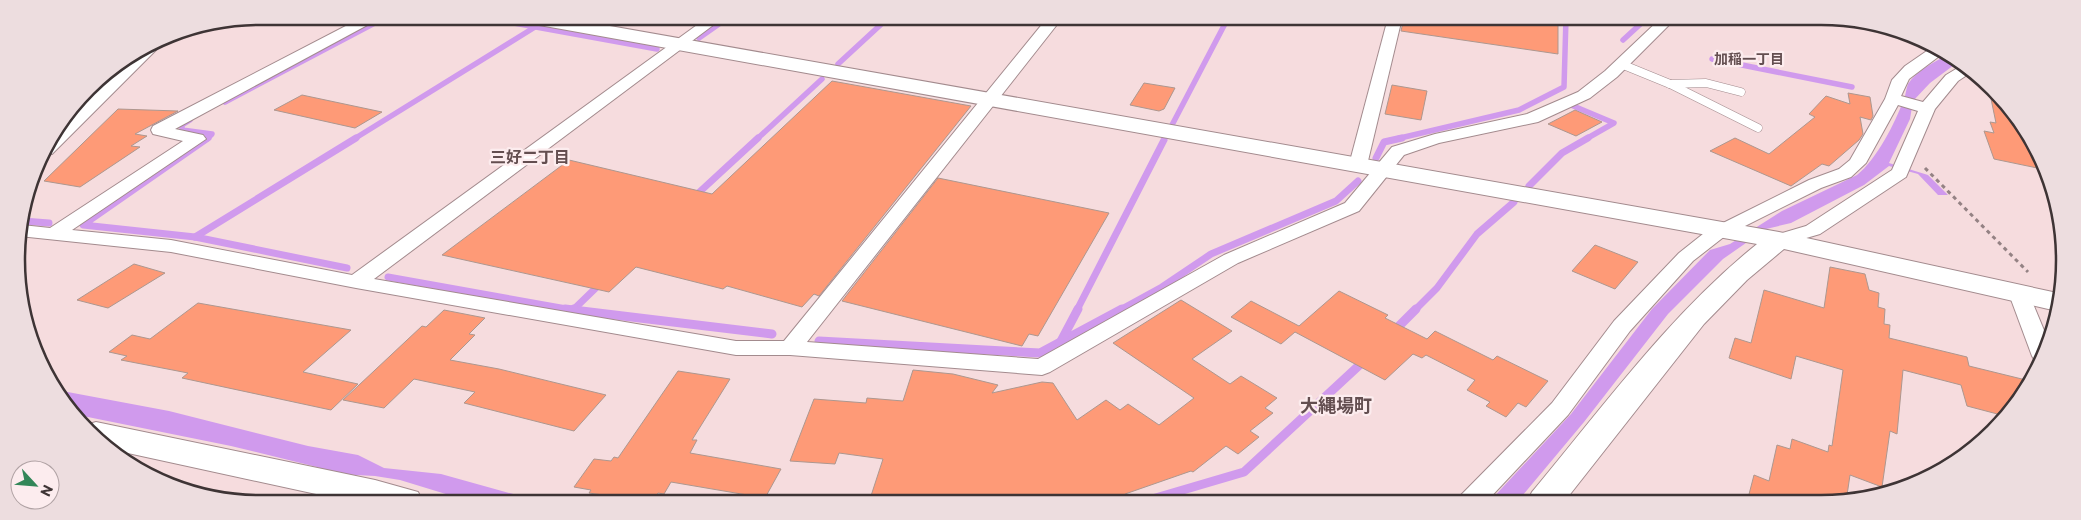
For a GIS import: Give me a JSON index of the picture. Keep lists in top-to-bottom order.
{
  "districts": ["加稲一丁目", "三好二丁目", "大縄場町"],
  "north": "bottom right"
}
